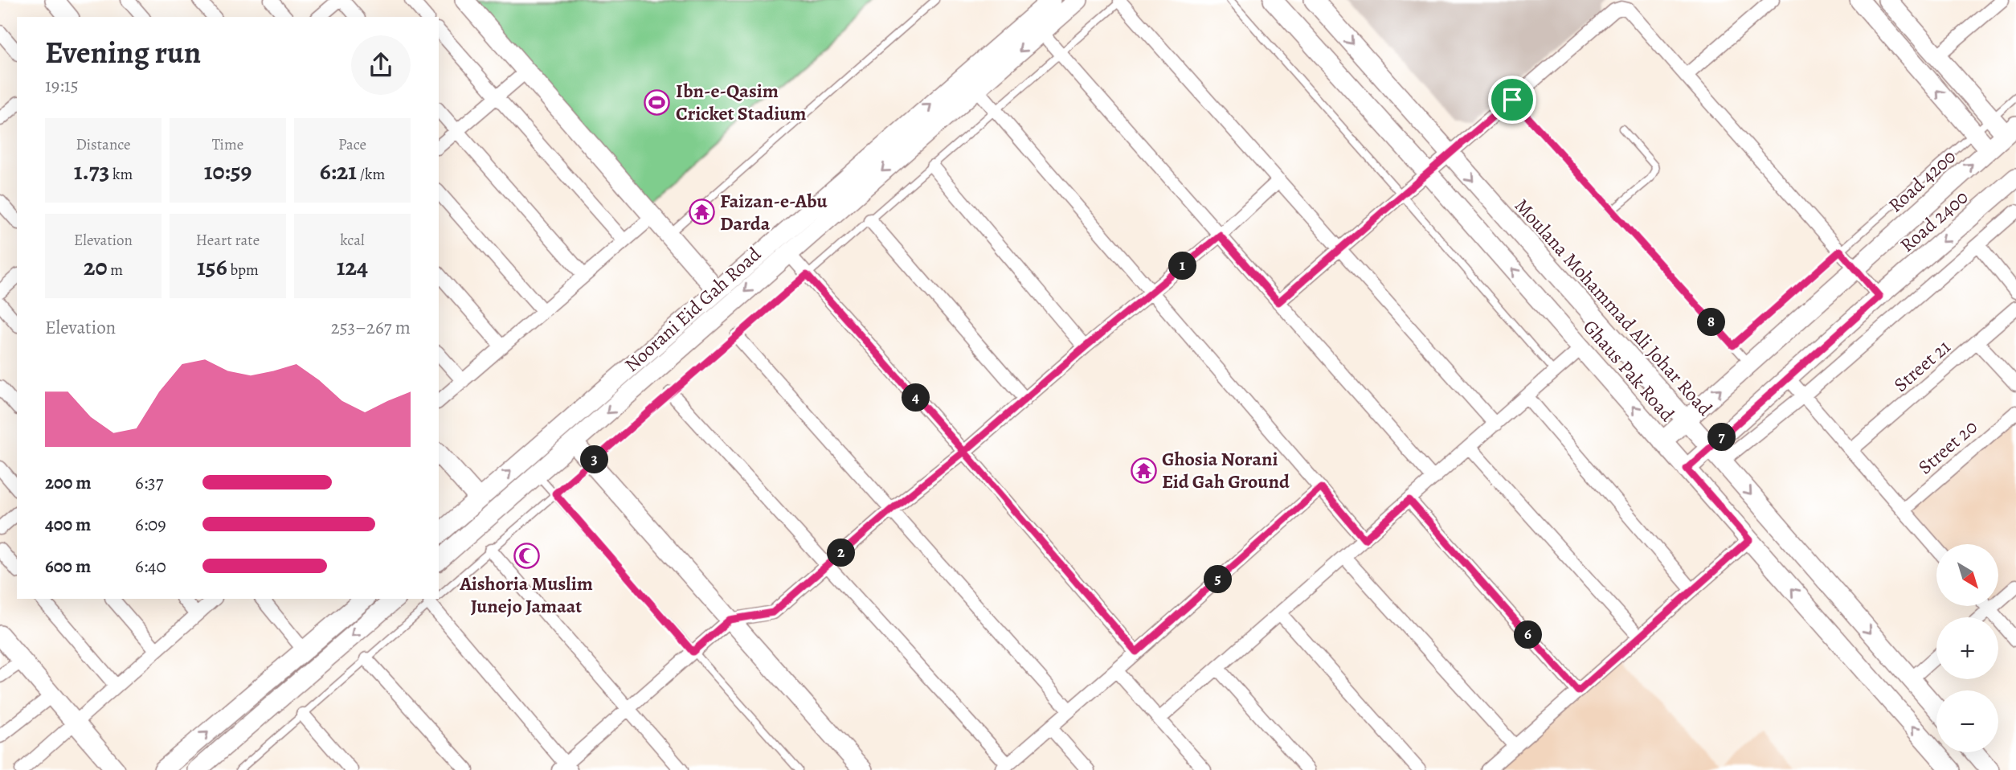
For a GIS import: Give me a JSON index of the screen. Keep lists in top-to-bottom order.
{
  "streets": {
    "main road": [
      "Road 4200",
      "Road 2400",
      "Moulana Mohammad Ali Johar Road",
      "Noorani Eid Gah Road",
      "Ghaus Pak Road"
    ],
    "street": ["Street 21", "Street 20"]
  },
  "crossings": [
    ["Road 4200", "Moulana Mohammad Ali Johar Road"],
    ["Road 4200", "Ghaus Pak Road"],
    ["Road 2400", "Moulana Mohammad Ali Johar Road"],
    ["Road 2400", "Ghaus Pak Road"]
  ],
  "one_way": [
    "Road 4200",
    "Road 2400",
    "Moulana Mohammad Ali Johar Road",
    "Ghaus Pak Road"
  ],
  "places": {
    "sports": ["Ibn-e-Qasim Cricket Stadium"],
    "temple": ["Faizan-e-Abu Darda", "Ghosia Norani Eid Gah Ground"],
    "mosque": ["Aishoria Muslim Junejo Jamaat"]
  },
  "north": "bottom right",
  "page": {
    "heading": ["Evening run", "19:15"],
    "stats": [
      ["Distance", "1.73 km"],
      ["Time", "10:59"],
      ["Pace", "6:21 /km"],
      ["Elevation", "20 m"],
      ["Heart rate", "156 bpm"],
      ["kcal", "124"]
    ],
    "pins": [
      "1",
      "8",
      "4",
      "7",
      "3",
      "2",
      "5",
      "6"
    ],
    "chart": ["Elevation", "253–267 m"],
    "list": [
      {
        "name": "200 m",
        "note": "6:37"
      },
      {
        "name": "400 m",
        "note": "6:09"
      },
      {
        "name": "600 m",
        "note": "6:40"
      }
    ],
    "map_buttons": ["+", "−"]
  }
}
